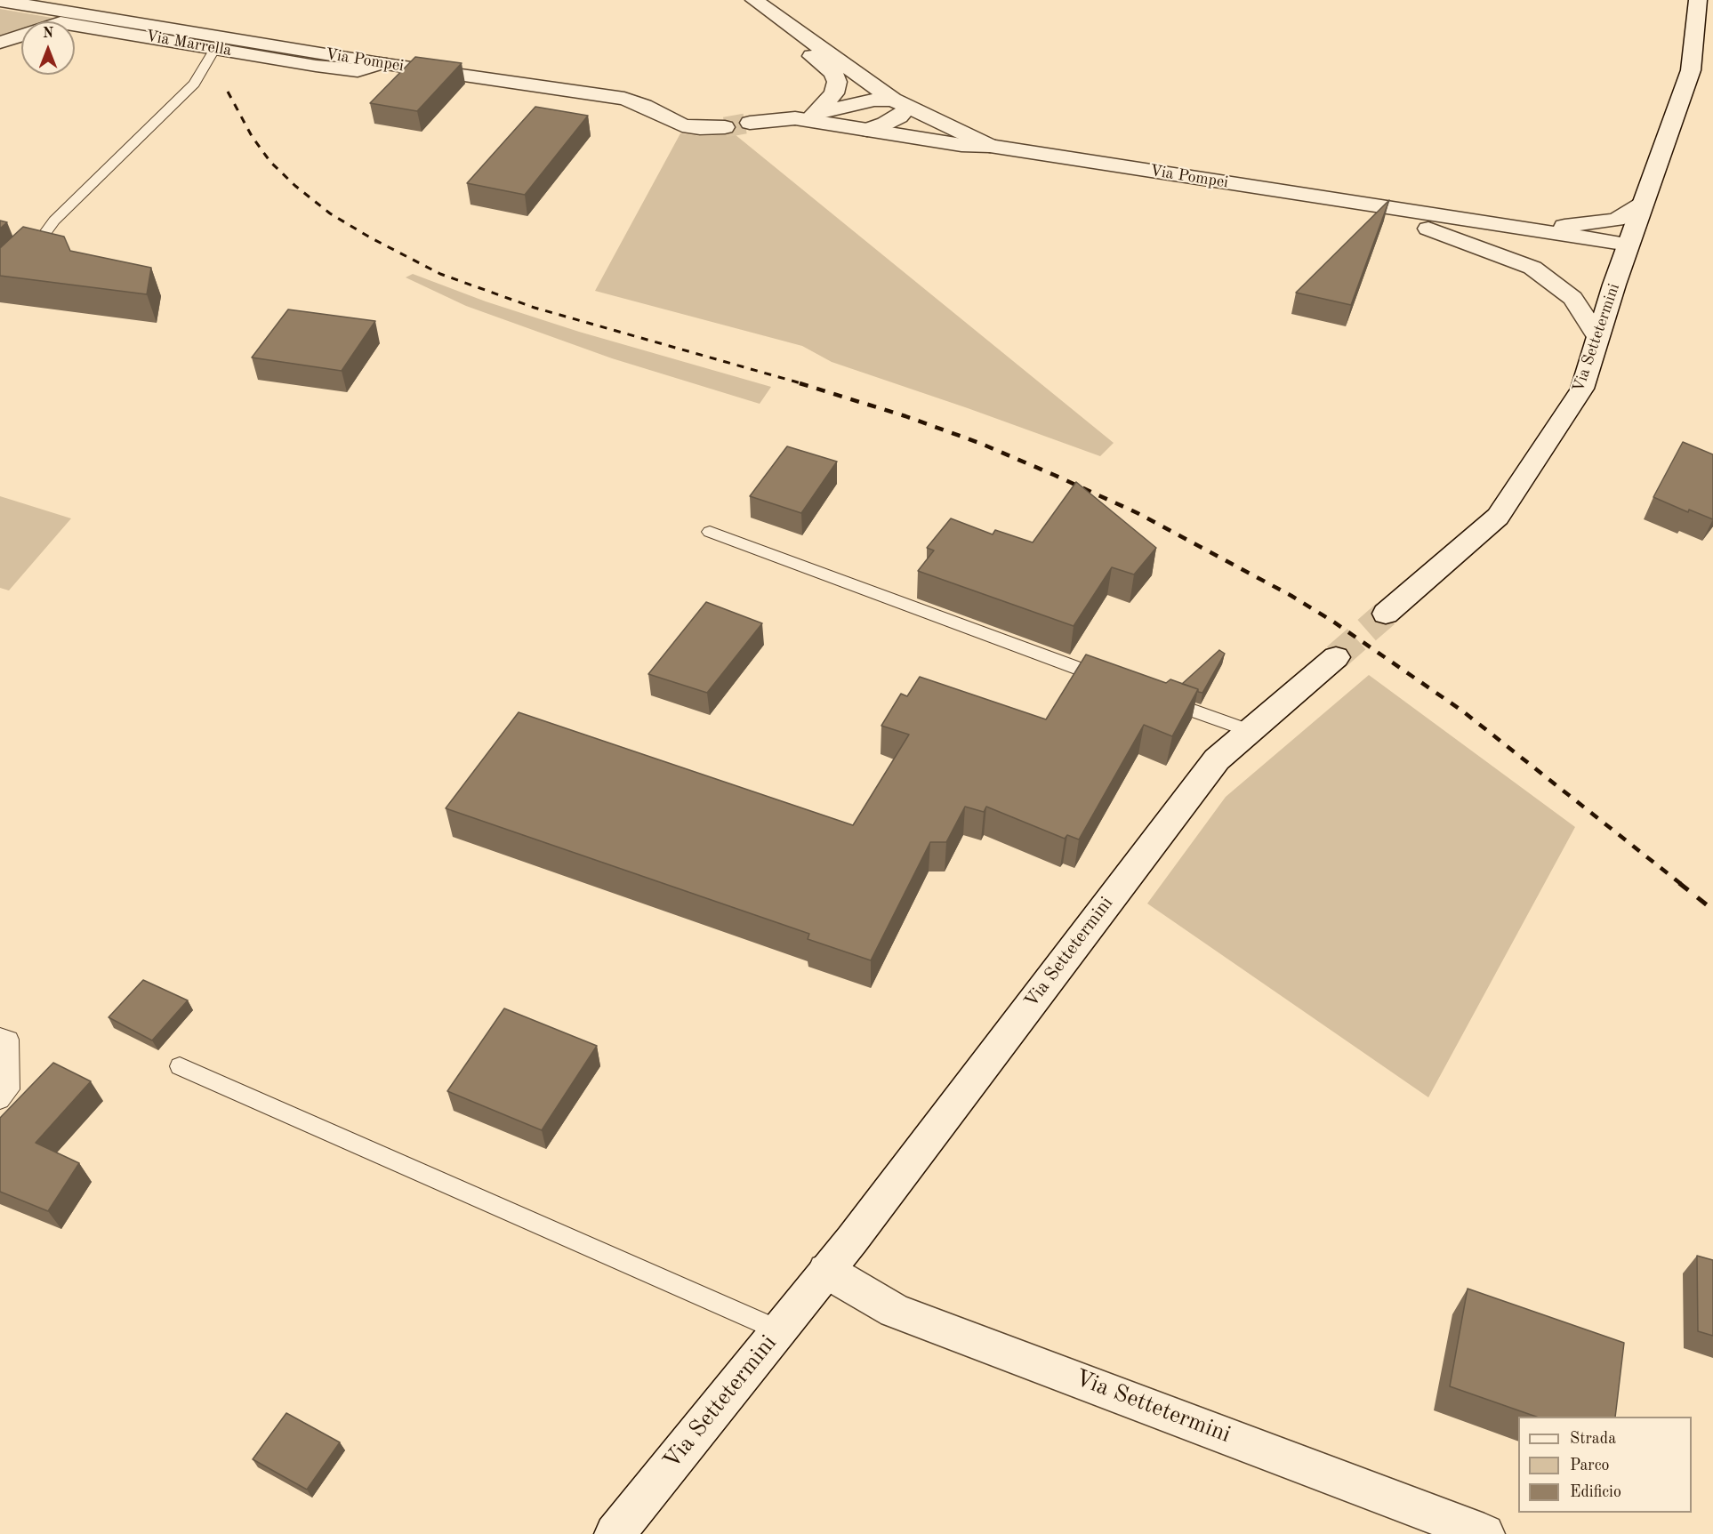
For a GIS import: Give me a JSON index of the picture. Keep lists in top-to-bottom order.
{
  "streets": {
    "street": ["Via Marrella", "Via Pompei", "Via Settetermini"]
  },
  "crossings": [
    ["Via Marrella", "Via Pompei"],
    ["Via Pompei", "Via Settetermini"]
  ],
  "legend": ["Strada", "Parco", "Edificio"],
  "north": "top"
}
